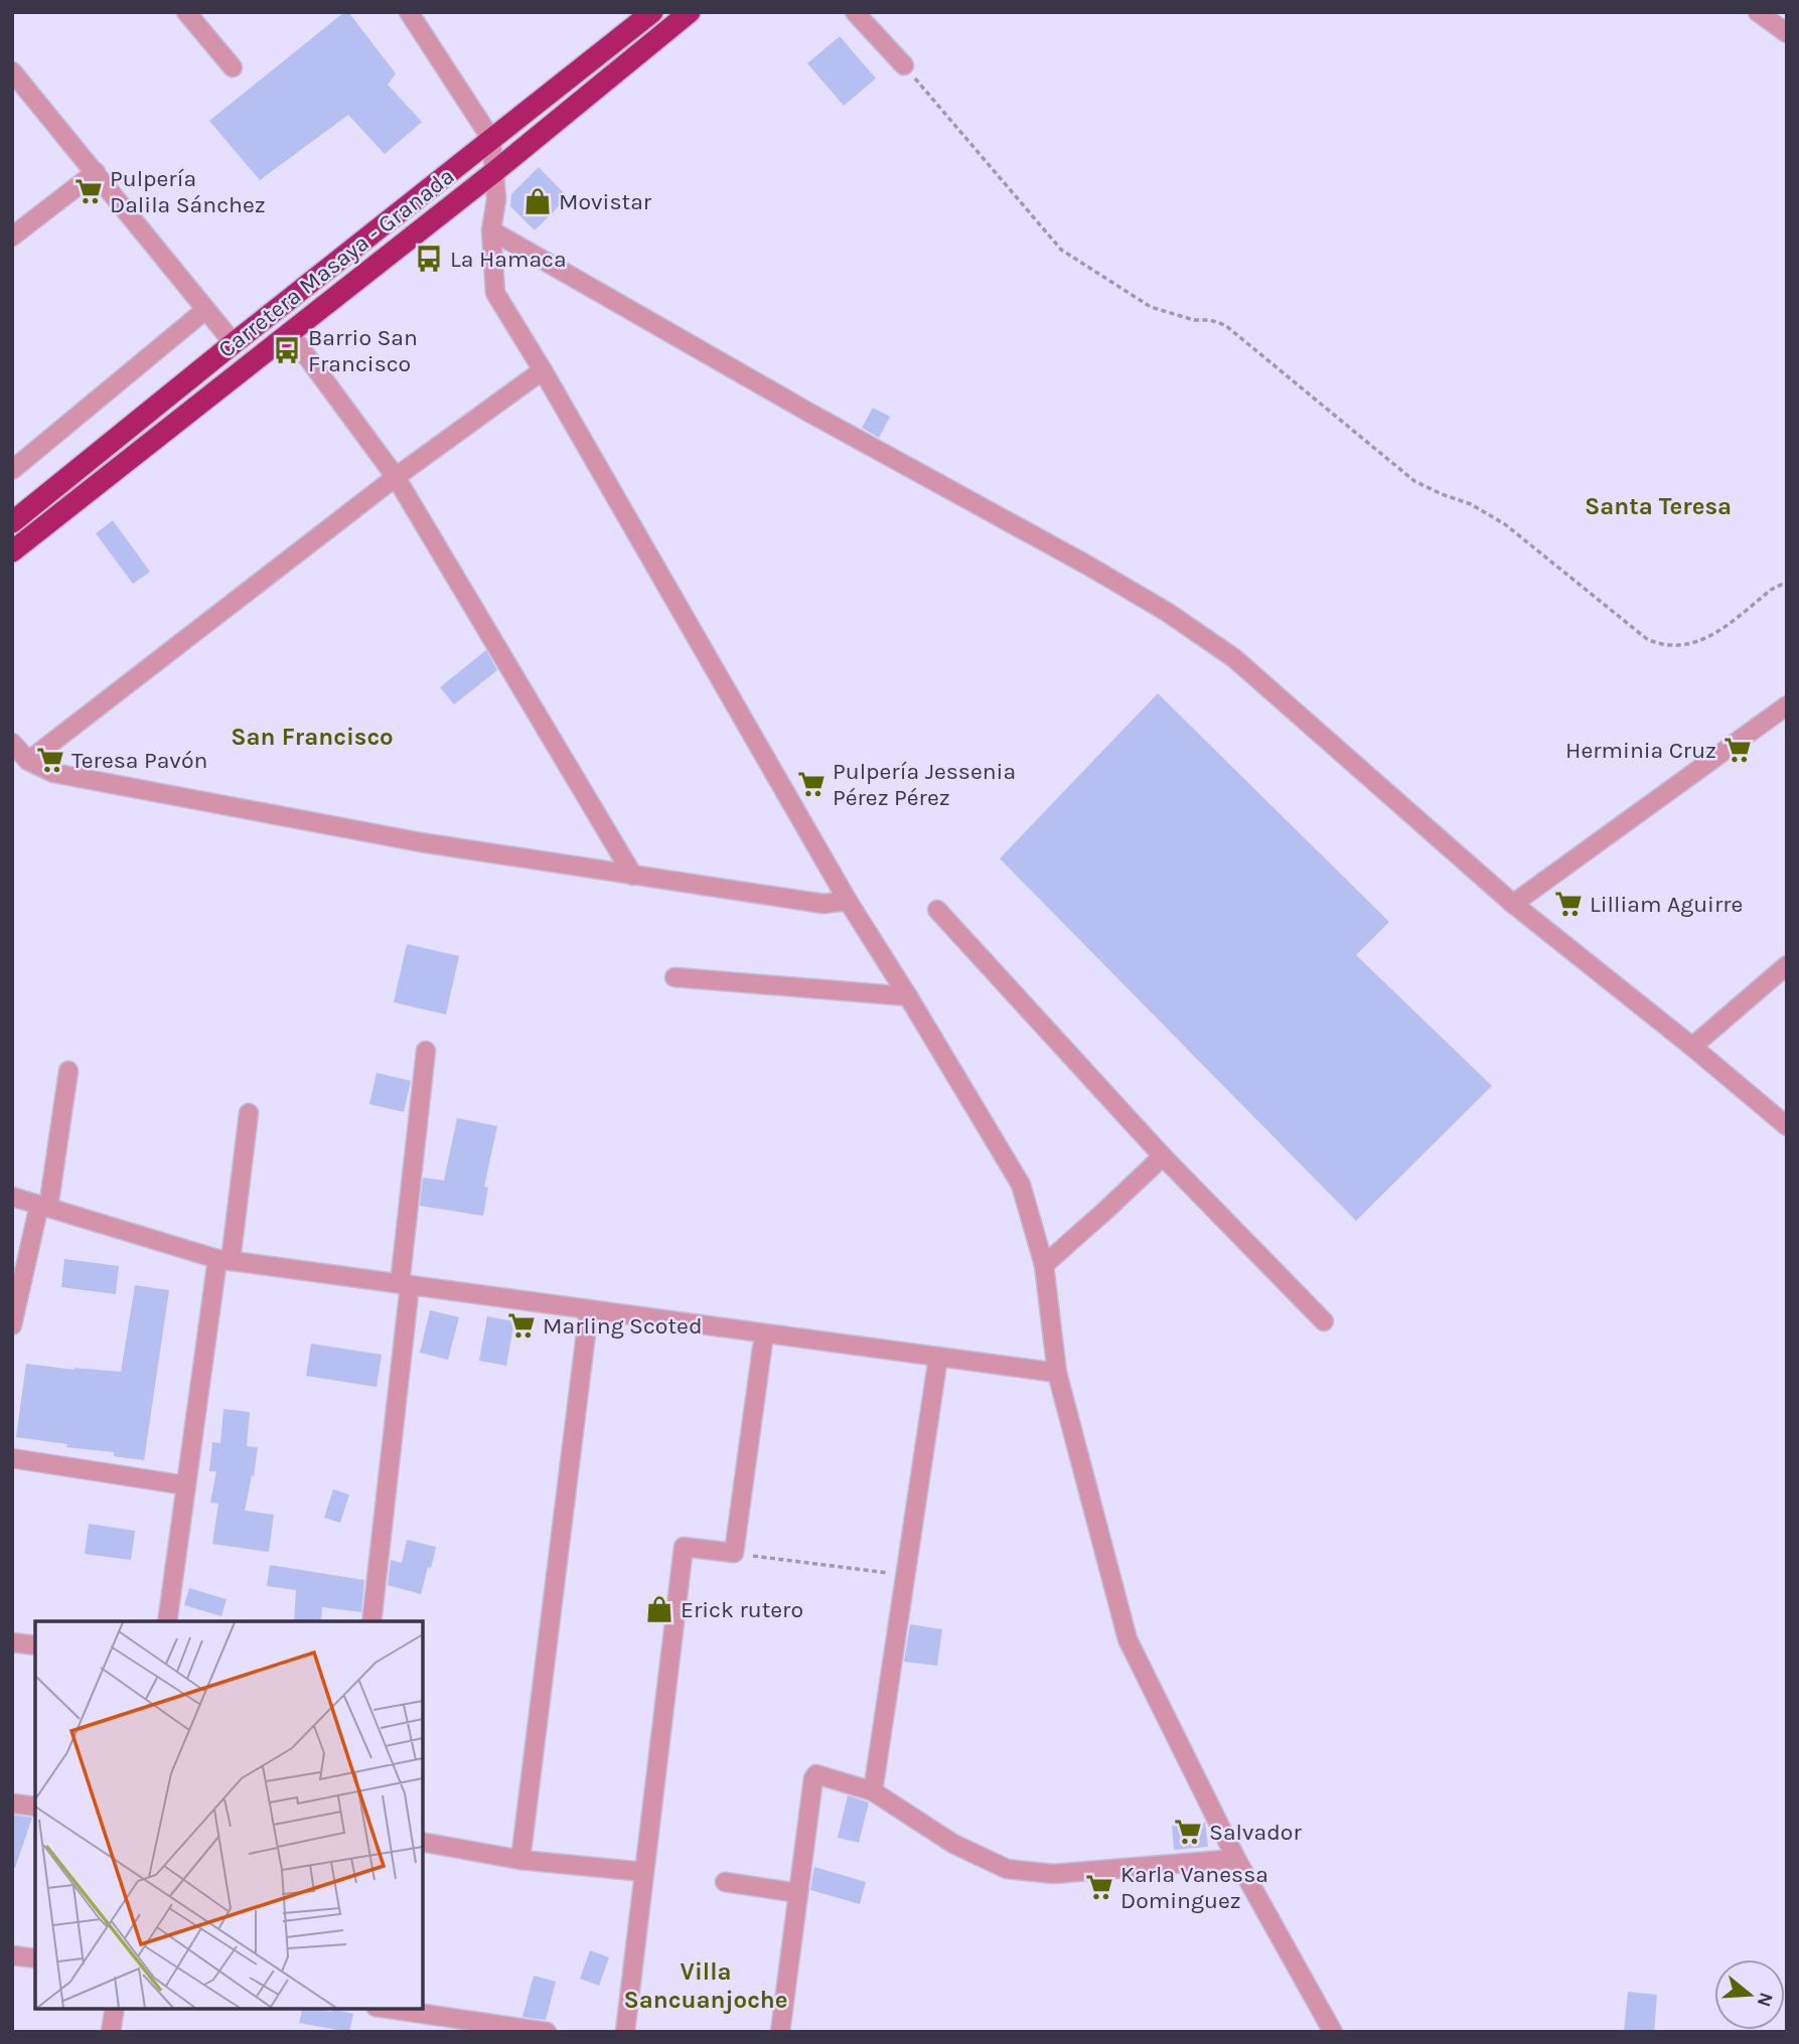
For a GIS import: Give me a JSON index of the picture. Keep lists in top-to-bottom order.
{
  "streets": {
    "highway": ["Carretera Masaya - Granada"]
  },
  "districts": ["Santa Teresa", "San Francisco", "Villa Sancuanjoche"],
  "places": {
    "supermarket": [
      "Pulpería Dalila Sánchez",
      "Herminia Cruz",
      "Teresa Pavón",
      "Pulpería Jessenia Pérez Pérez",
      "Lilliam Aguirre",
      "Marling Scoted",
      "Salvador",
      "Karla Vanessa Dominguez"
    ],
    "shop": ["Movistar", "Erick rutero"],
    "bus stop": ["La Hamaca", "Barrio San Francisco"]
  },
  "north": "right"
}
